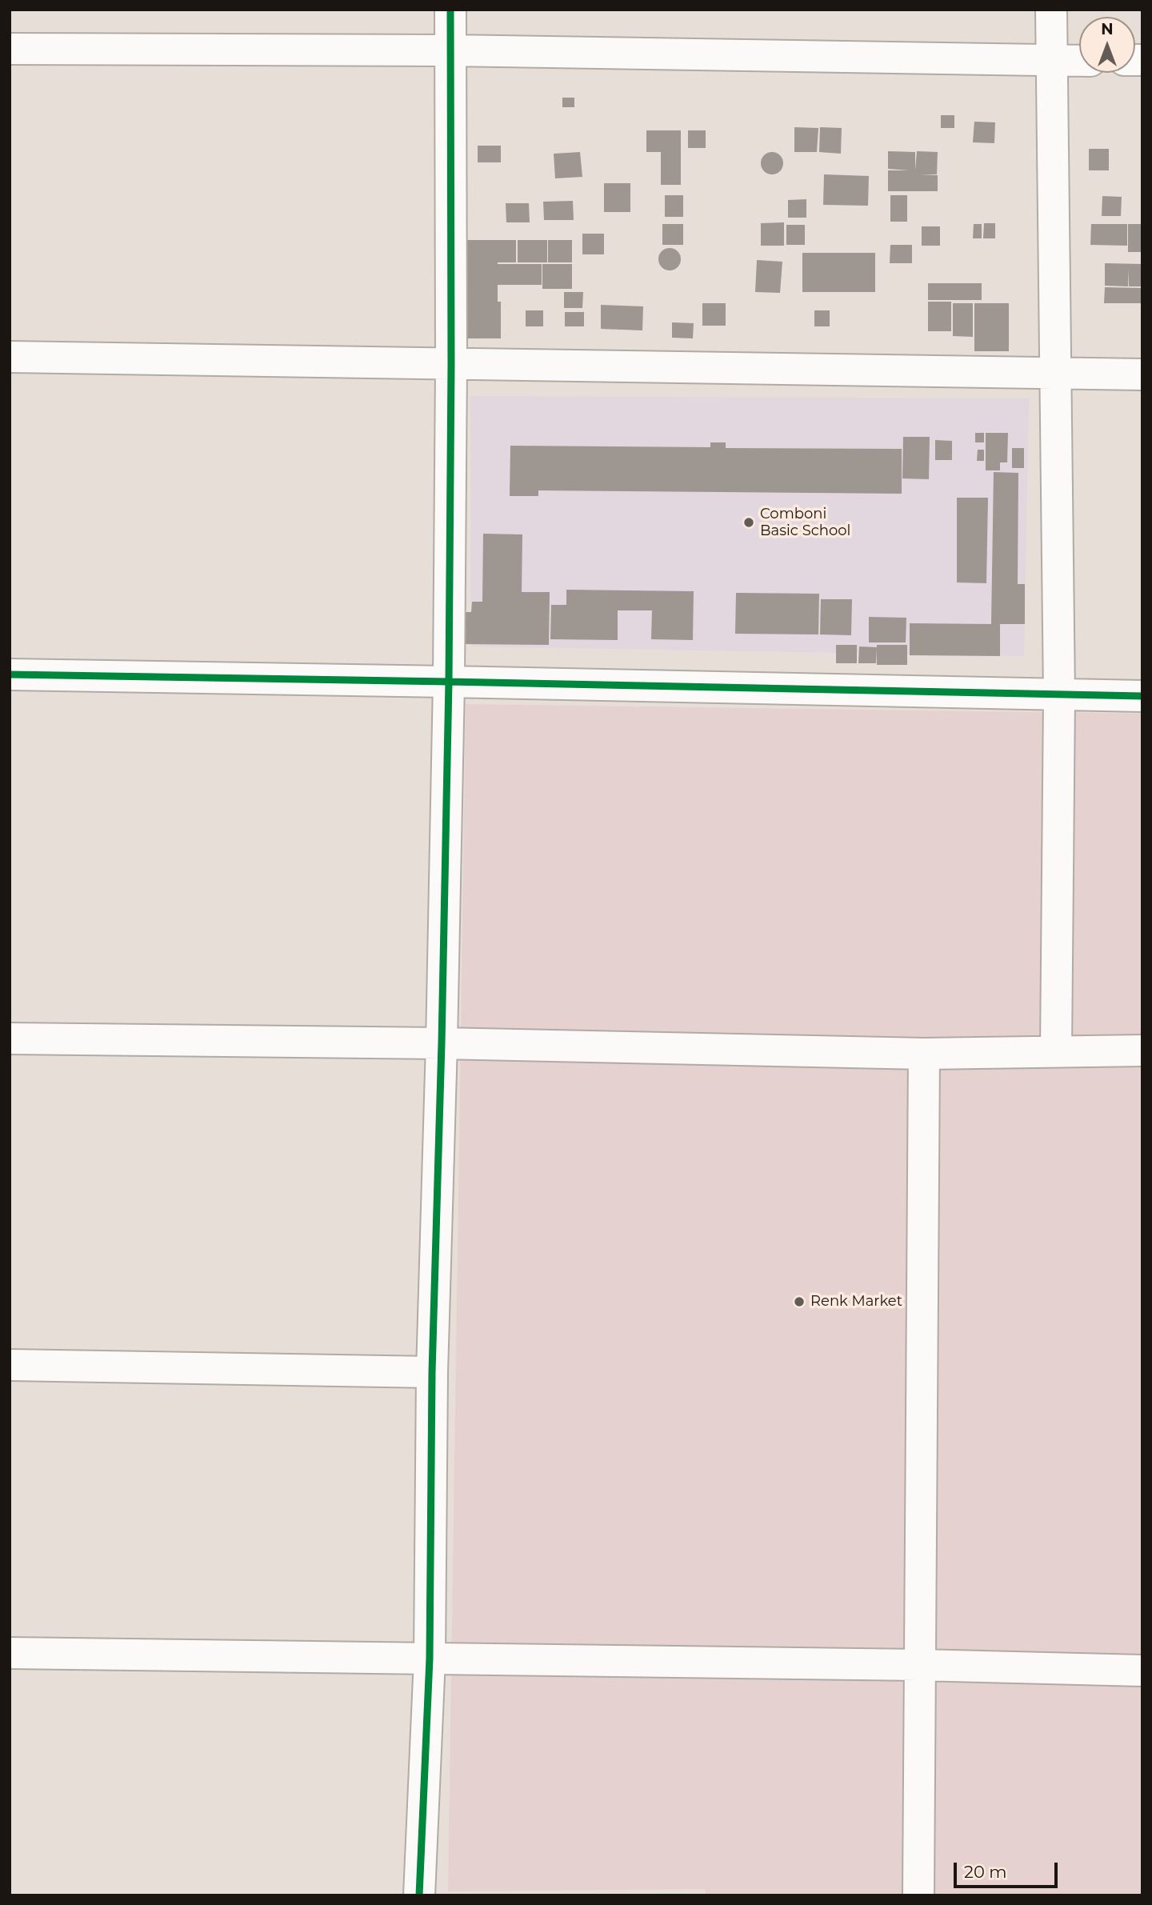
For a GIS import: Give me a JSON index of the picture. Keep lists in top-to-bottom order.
{
  "places": ["Comboni Basic School", "Renk Market"],
  "scale_bar": "20 m",
  "north": "top"
}
